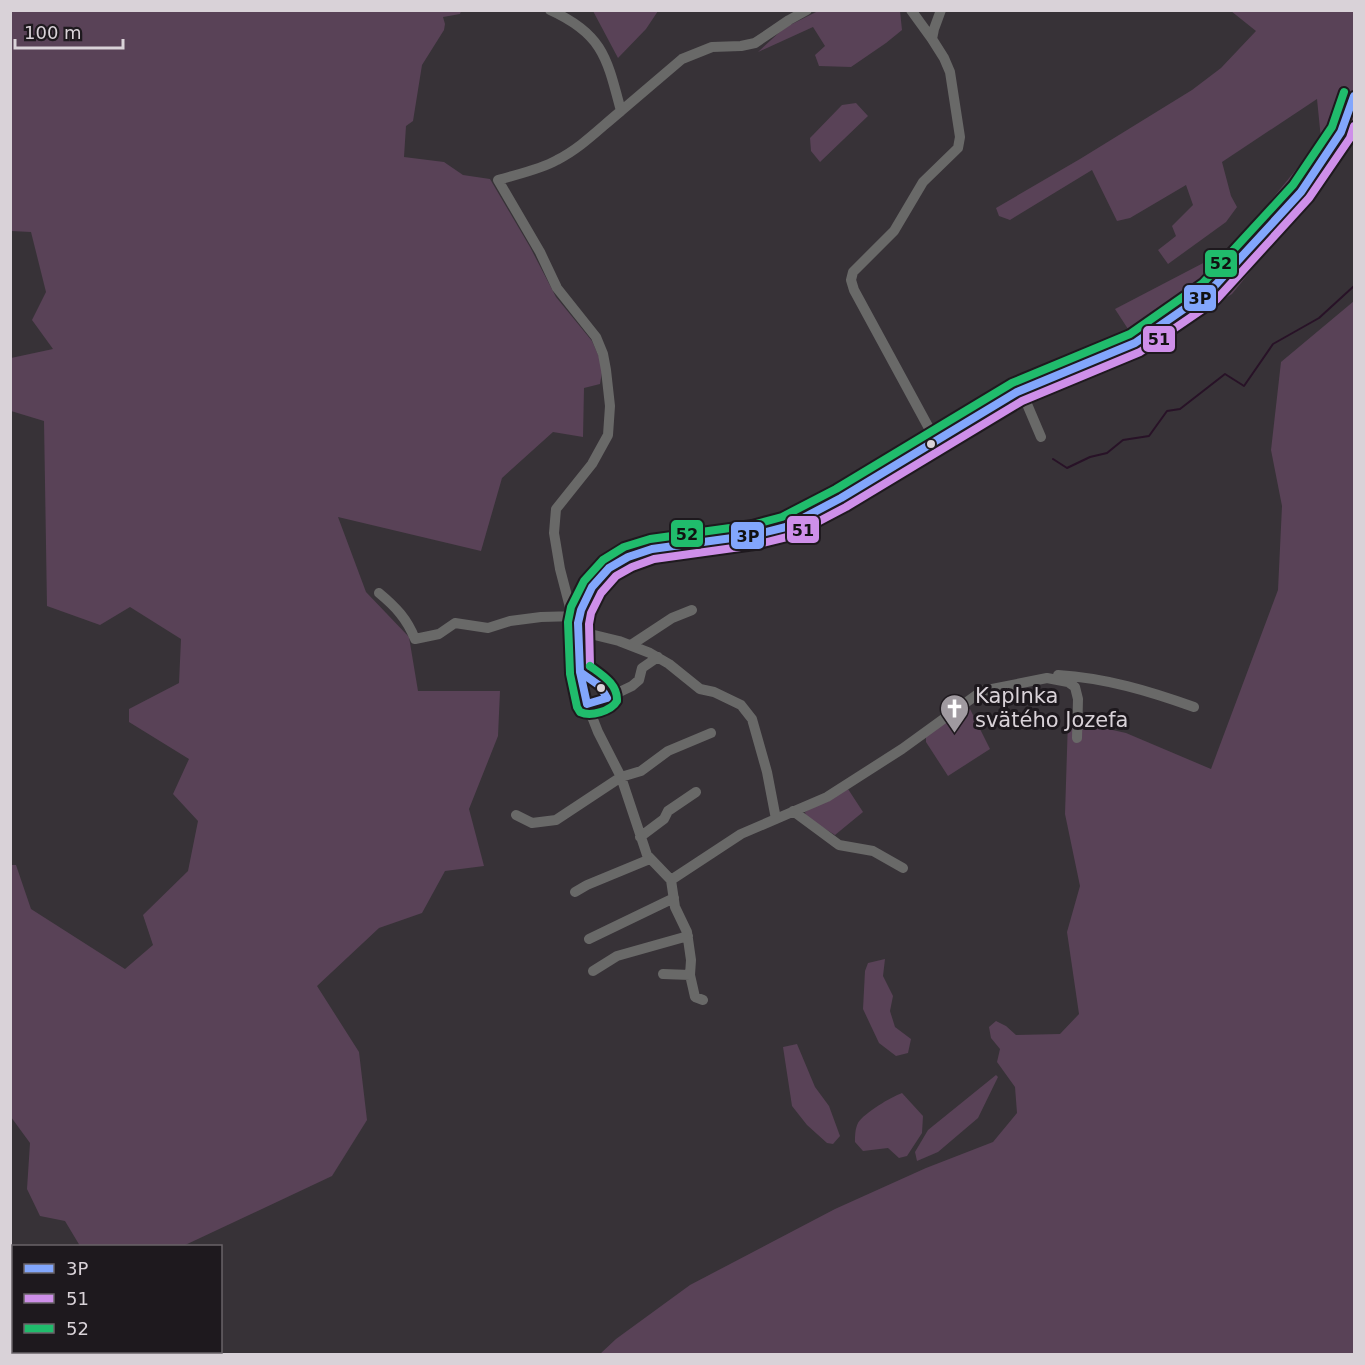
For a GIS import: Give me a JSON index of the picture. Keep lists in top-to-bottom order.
{
  "places": {
    "church": ["Kaplnka svätého Jozefa"]
  },
  "lines": ["transit line 52", "transit line 3P", "transit line 51"],
  "legend": ["3P", "51", "52"],
  "scale_bar": "100 m"
}
